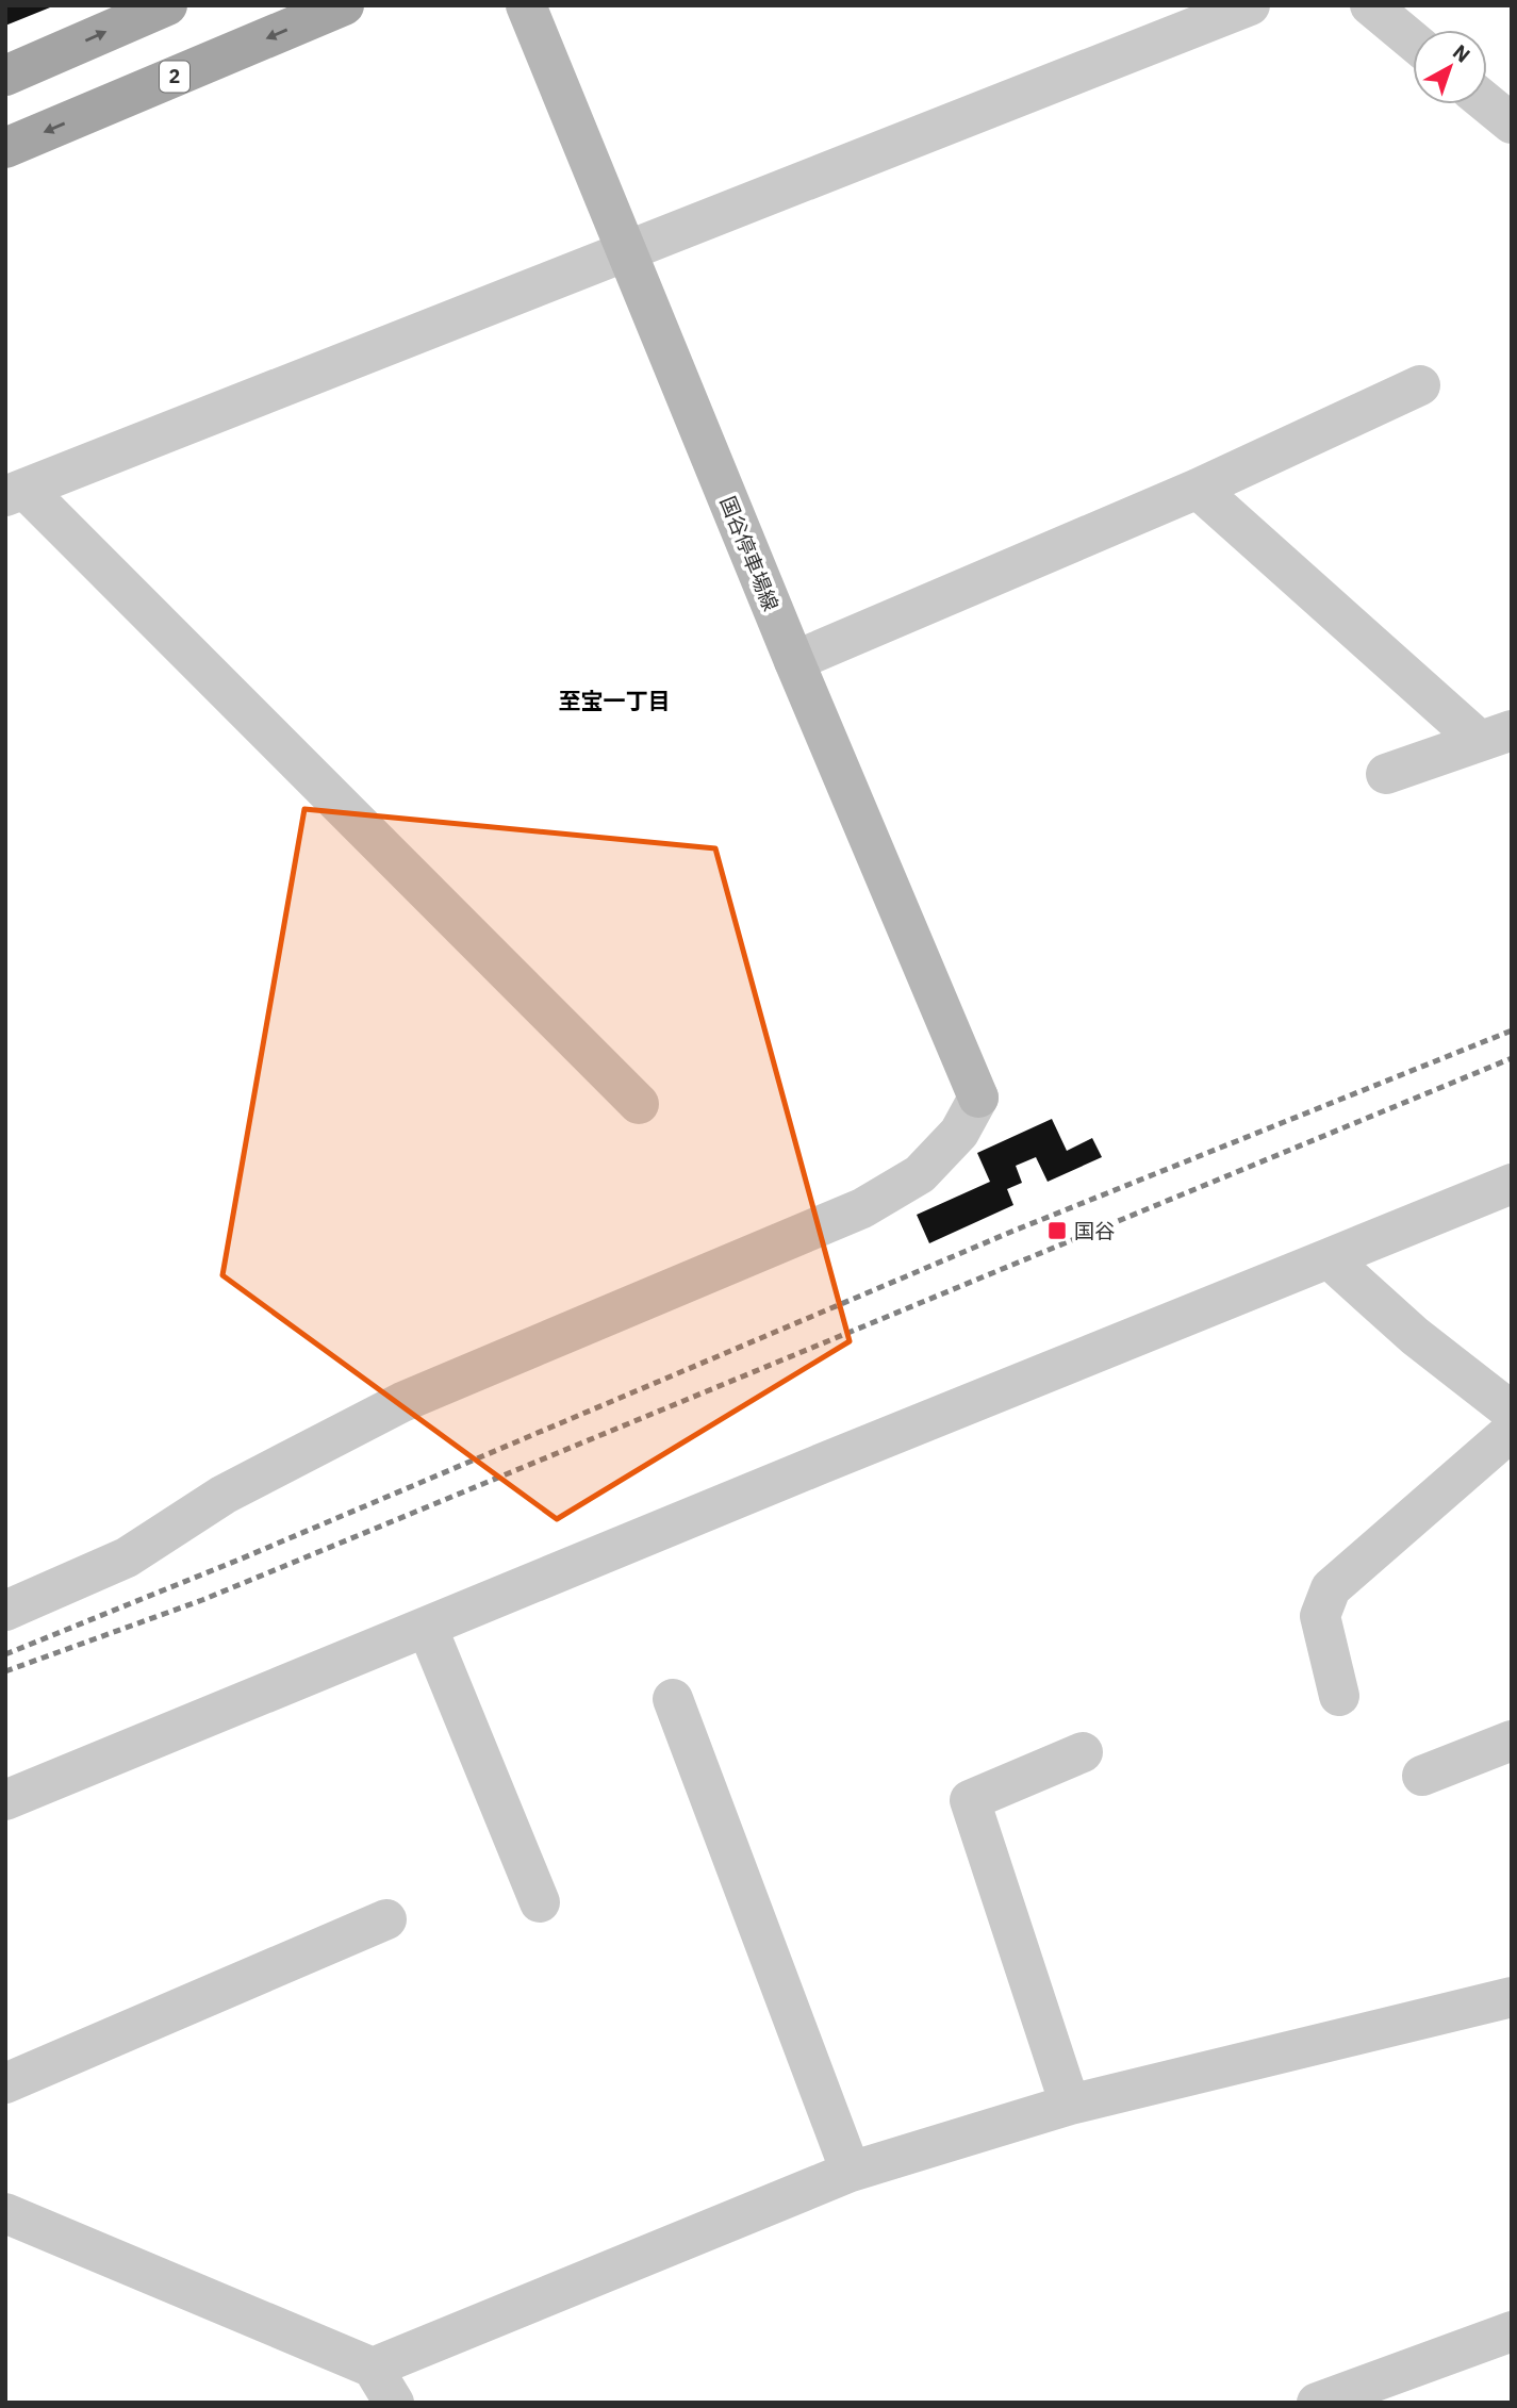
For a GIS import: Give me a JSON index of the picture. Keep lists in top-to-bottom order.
{
  "streets": {
    "main road": ["2", "国谷停車場線"]
  },
  "districts": ["至宝一丁目"],
  "places": {
    "transit": ["国谷"]
  },
  "north": "top right"
}
